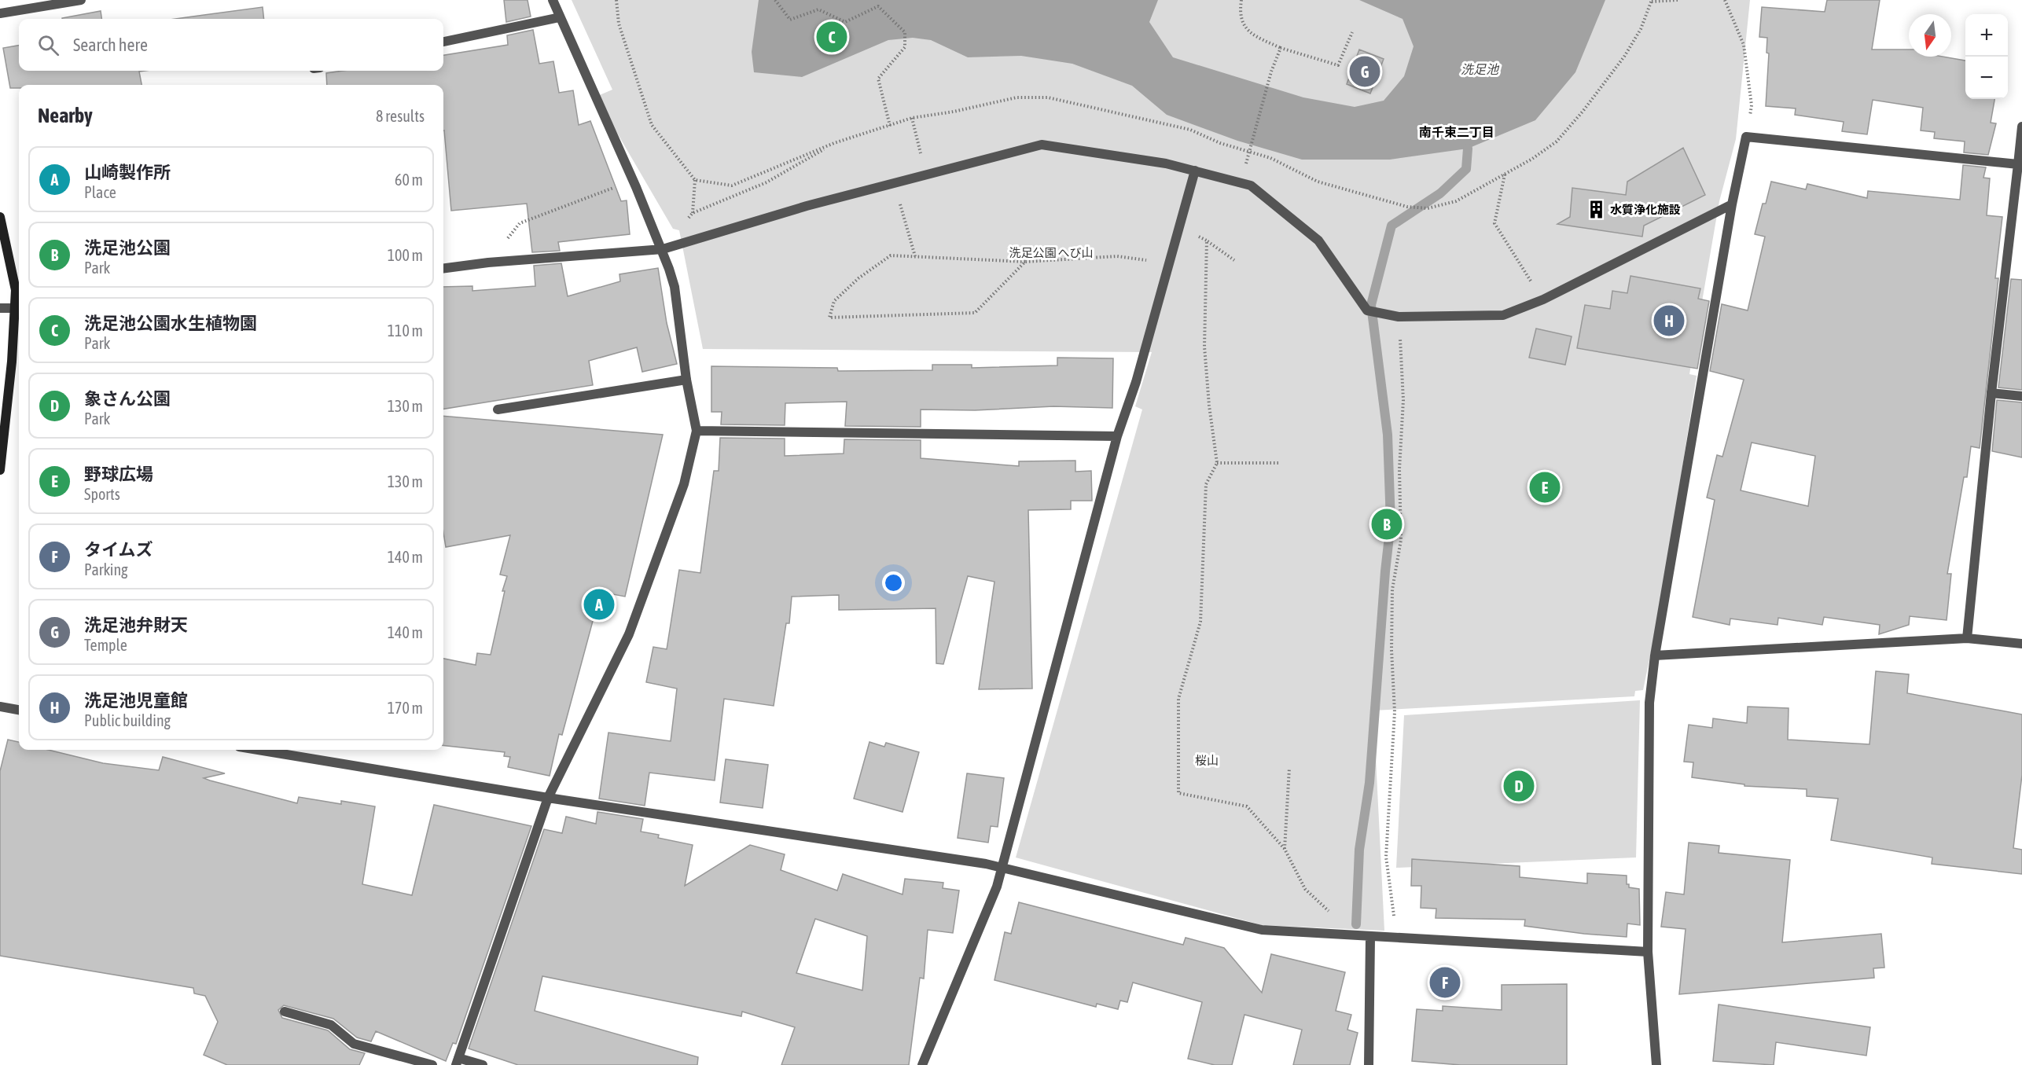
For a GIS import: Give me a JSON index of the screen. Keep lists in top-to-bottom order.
{
  "districts": ["南千束二丁目"],
  "water": ["洗足池"],
  "parks": ["洗足公園 へび山", "桜山"],
  "places": {
    "building": ["水質浄化施設"]
  },
  "north": "bottom",
  "page": {
    "map_buttons": ["+", "−"],
    "search": "Search here",
    "pins": [
      "C",
      "G",
      "H",
      "E",
      "B",
      "A",
      "D",
      "F"
    ],
    "heading": ["Nearby", "8 results"],
    "list": [
      {
        "mark": "A",
        "name": "山崎製作所",
        "note": "Place",
        "value": "60 m"
      },
      {
        "mark": "B",
        "name": "洗足池公園",
        "note": "Park",
        "value": "100 m"
      },
      {
        "mark": "C",
        "name": "洗足池公園水生植物園",
        "note": "Park",
        "value": "110 m"
      },
      {
        "mark": "D",
        "name": "象さん公園",
        "note": "Park",
        "value": "130 m"
      },
      {
        "mark": "E",
        "name": "野球広場",
        "note": "Sports",
        "value": "130 m"
      },
      {
        "mark": "F",
        "name": "タイムズ",
        "note": "Parking",
        "value": "140 m"
      },
      {
        "mark": "G",
        "name": "洗足池弁財天",
        "note": "Temple",
        "value": "140 m"
      },
      {
        "mark": "H",
        "name": "洗足池児童館",
        "note": "Public building",
        "value": "170 m"
      }
    ]
  }
}
